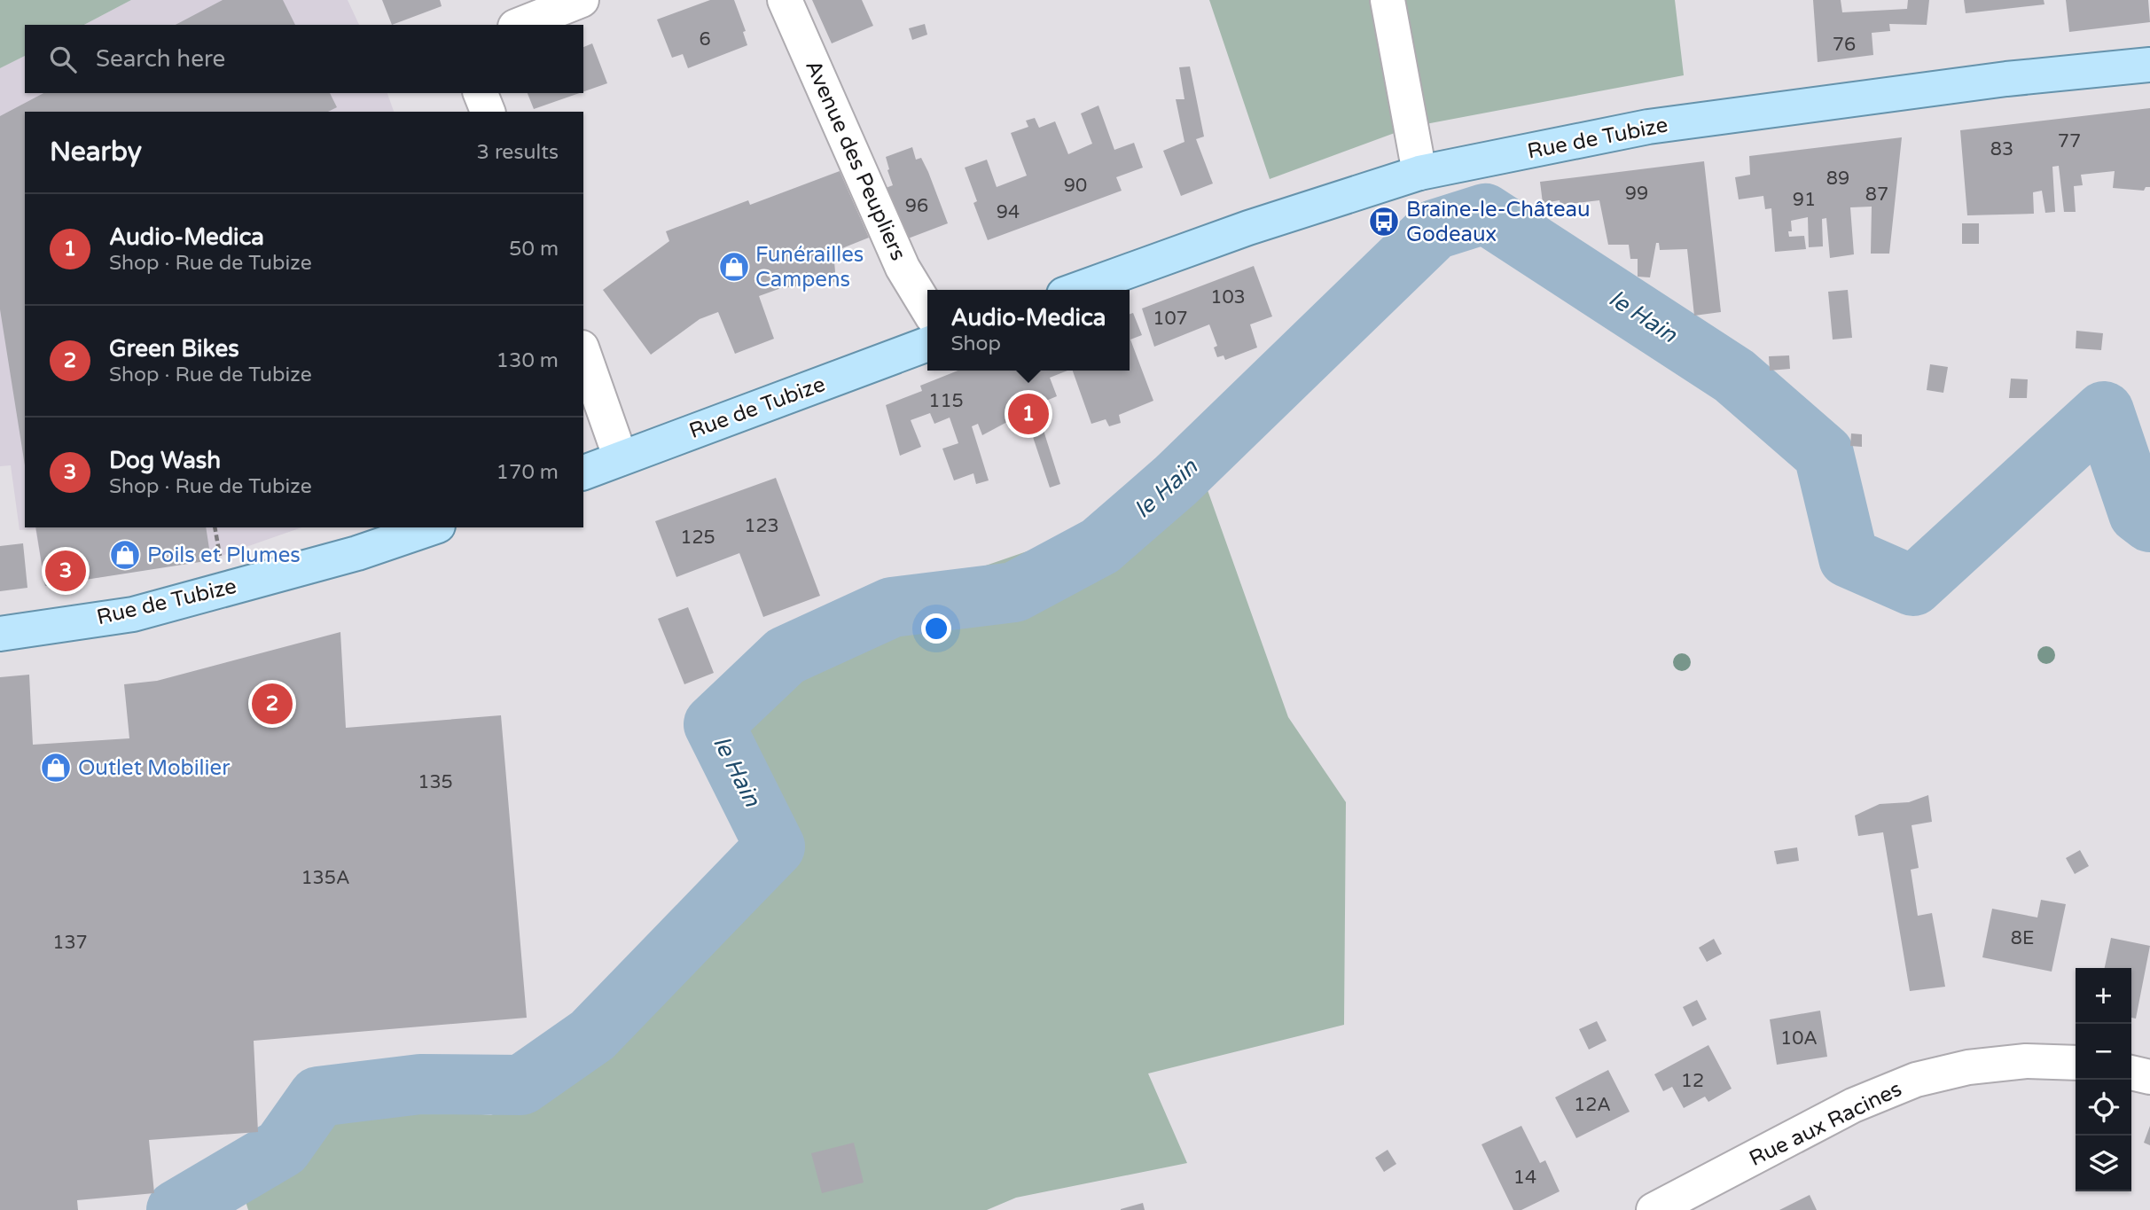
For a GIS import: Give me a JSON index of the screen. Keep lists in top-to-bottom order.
{
  "streets": {
    "main road": ["Rue de Tubize"],
    "street": ["Avenue des Peupliers", "Rue aux Racines"]
  },
  "water": ["le Hain"],
  "places": {
    "bus stop": ["Braine-le-Château Godeaux"],
    "shop": ["Funérailles Campens", "Poils et Plumes", "Outlet Mobilier"]
  },
  "house_numbers": [
    "6",
    "76",
    "77",
    "83",
    "89",
    "90",
    "99",
    "87",
    "91",
    "96",
    "94",
    "103",
    "107",
    "115",
    "123",
    "125",
    "135",
    "135A",
    "8E",
    "137",
    "10A",
    "12",
    "12A",
    "14"
  ],
  "page": {
    "search": "Search here",
    "heading": ["Nearby", "3 results"],
    "list": [
      {
        "mark": "1",
        "name": "Audio-Medica",
        "note": "Shop · Rue de Tubize",
        "value": "50 m"
      },
      {
        "mark": "2",
        "name": "Green Bikes",
        "note": "Shop · Rue de Tubize",
        "value": "130 m"
      },
      {
        "mark": "3",
        "name": "Dog Wash",
        "note": "Shop · Rue de Tubize",
        "value": "170 m"
      }
    ],
    "popup": ["Audio-Medica", "Shop"],
    "pins": ["1", "3", "2"],
    "map_buttons": ["+", "−"]
  }
}
